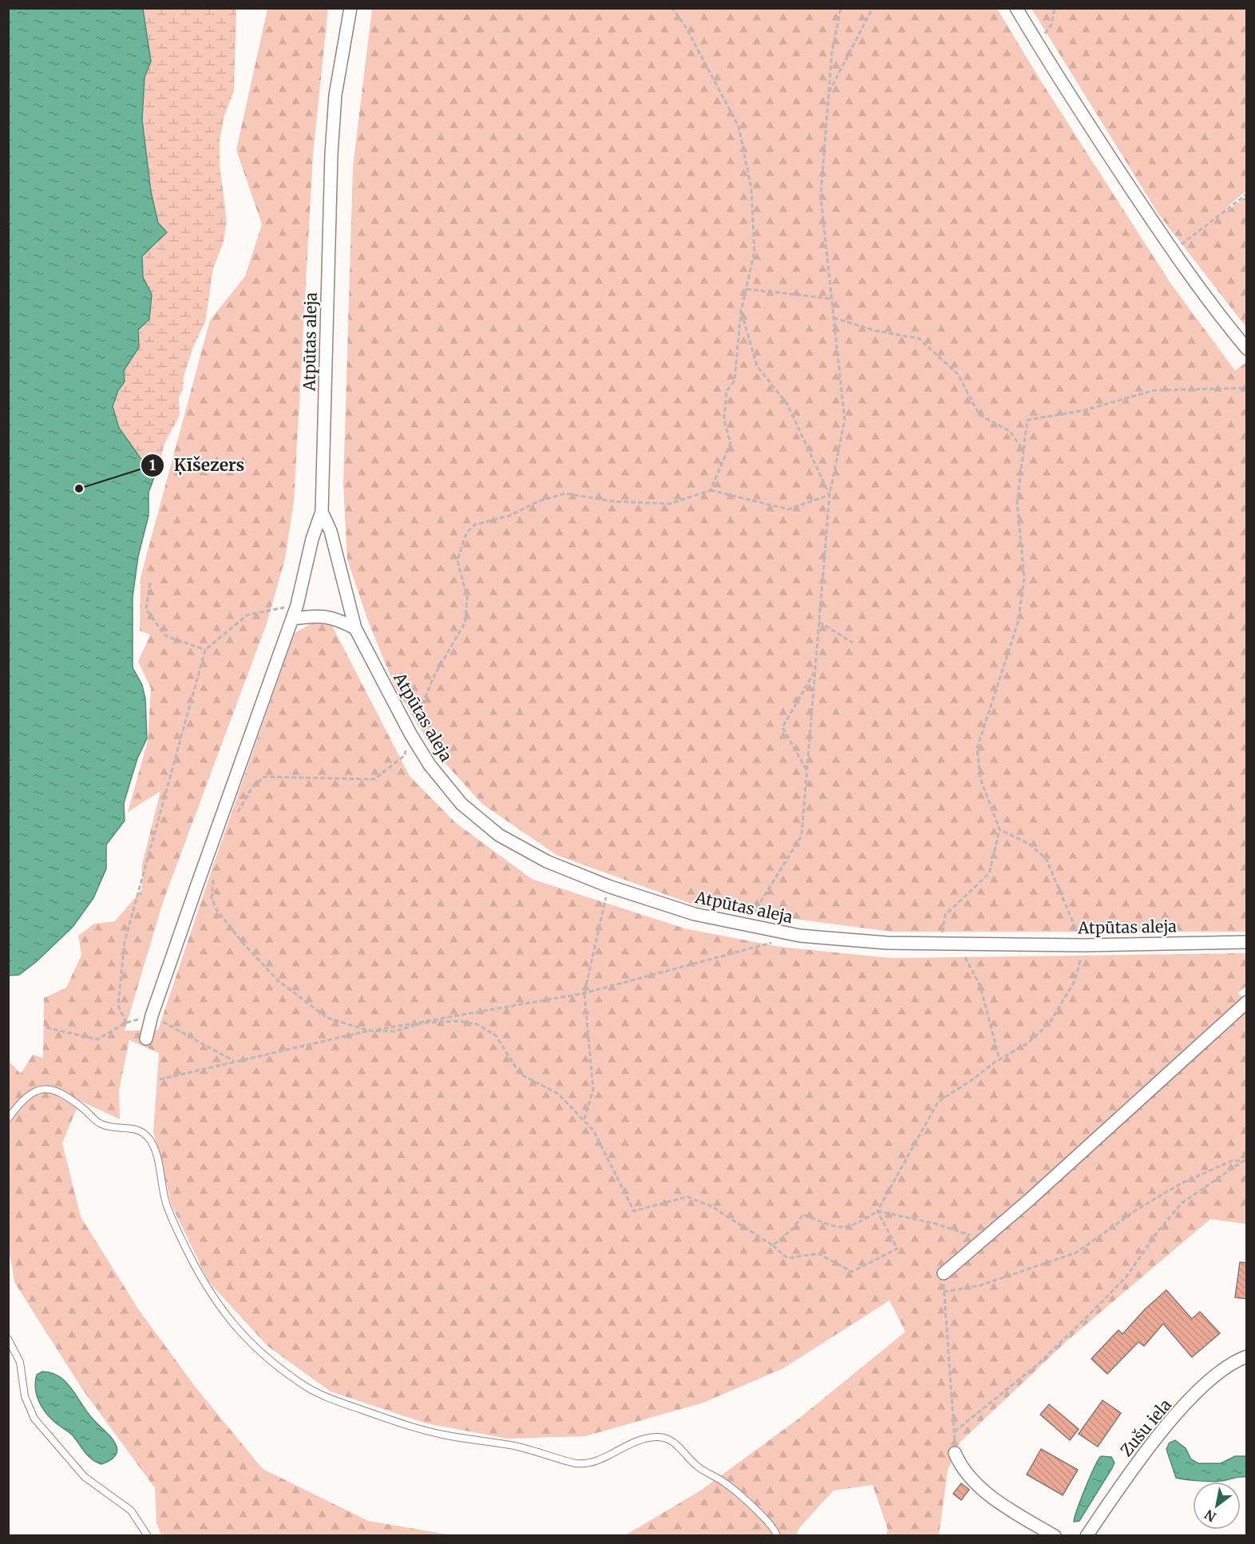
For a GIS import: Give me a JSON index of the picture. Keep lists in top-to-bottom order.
{
  "streets": {
    "street": ["Atpūtas aleja", "Zušu iela"]
  },
  "places": ["Ķīšezers"],
  "north": "bottom left"
}
